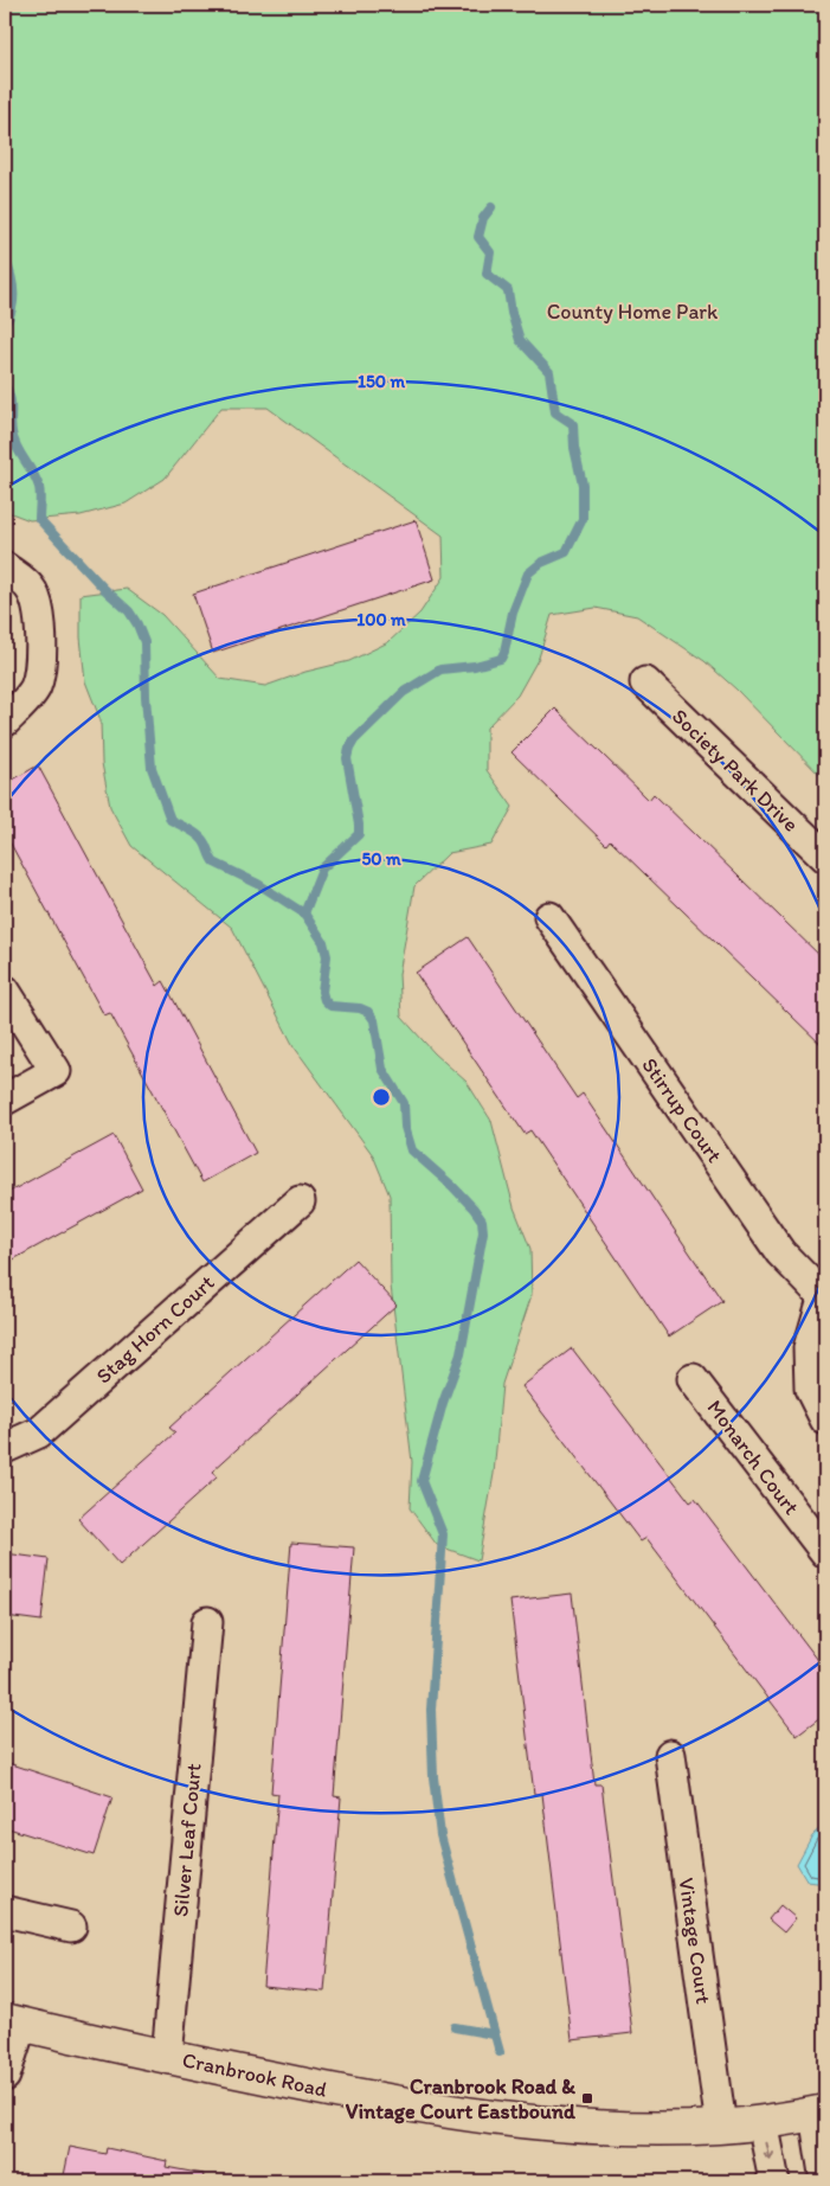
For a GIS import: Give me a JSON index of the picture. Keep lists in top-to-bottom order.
{
  "streets": {
    "street": [
      "Society Park Drive",
      "Stirrup Court",
      "Stag Horn Court",
      "Monarch Court",
      "Silver Leaf Court",
      "Vintage Court",
      "Cranbrook Road"
    ]
  },
  "crossings": [
    ["Silver Leaf Court", "Cranbrook Road"],
    ["Vintage Court", "Cranbrook Road"]
  ],
  "parks": ["County Home Park"],
  "places": {
    "transit": ["Cranbrook Road & Vintage Court Eastbound"]
  },
  "rings": ["150 m", "100 m", "50 m"]
}
